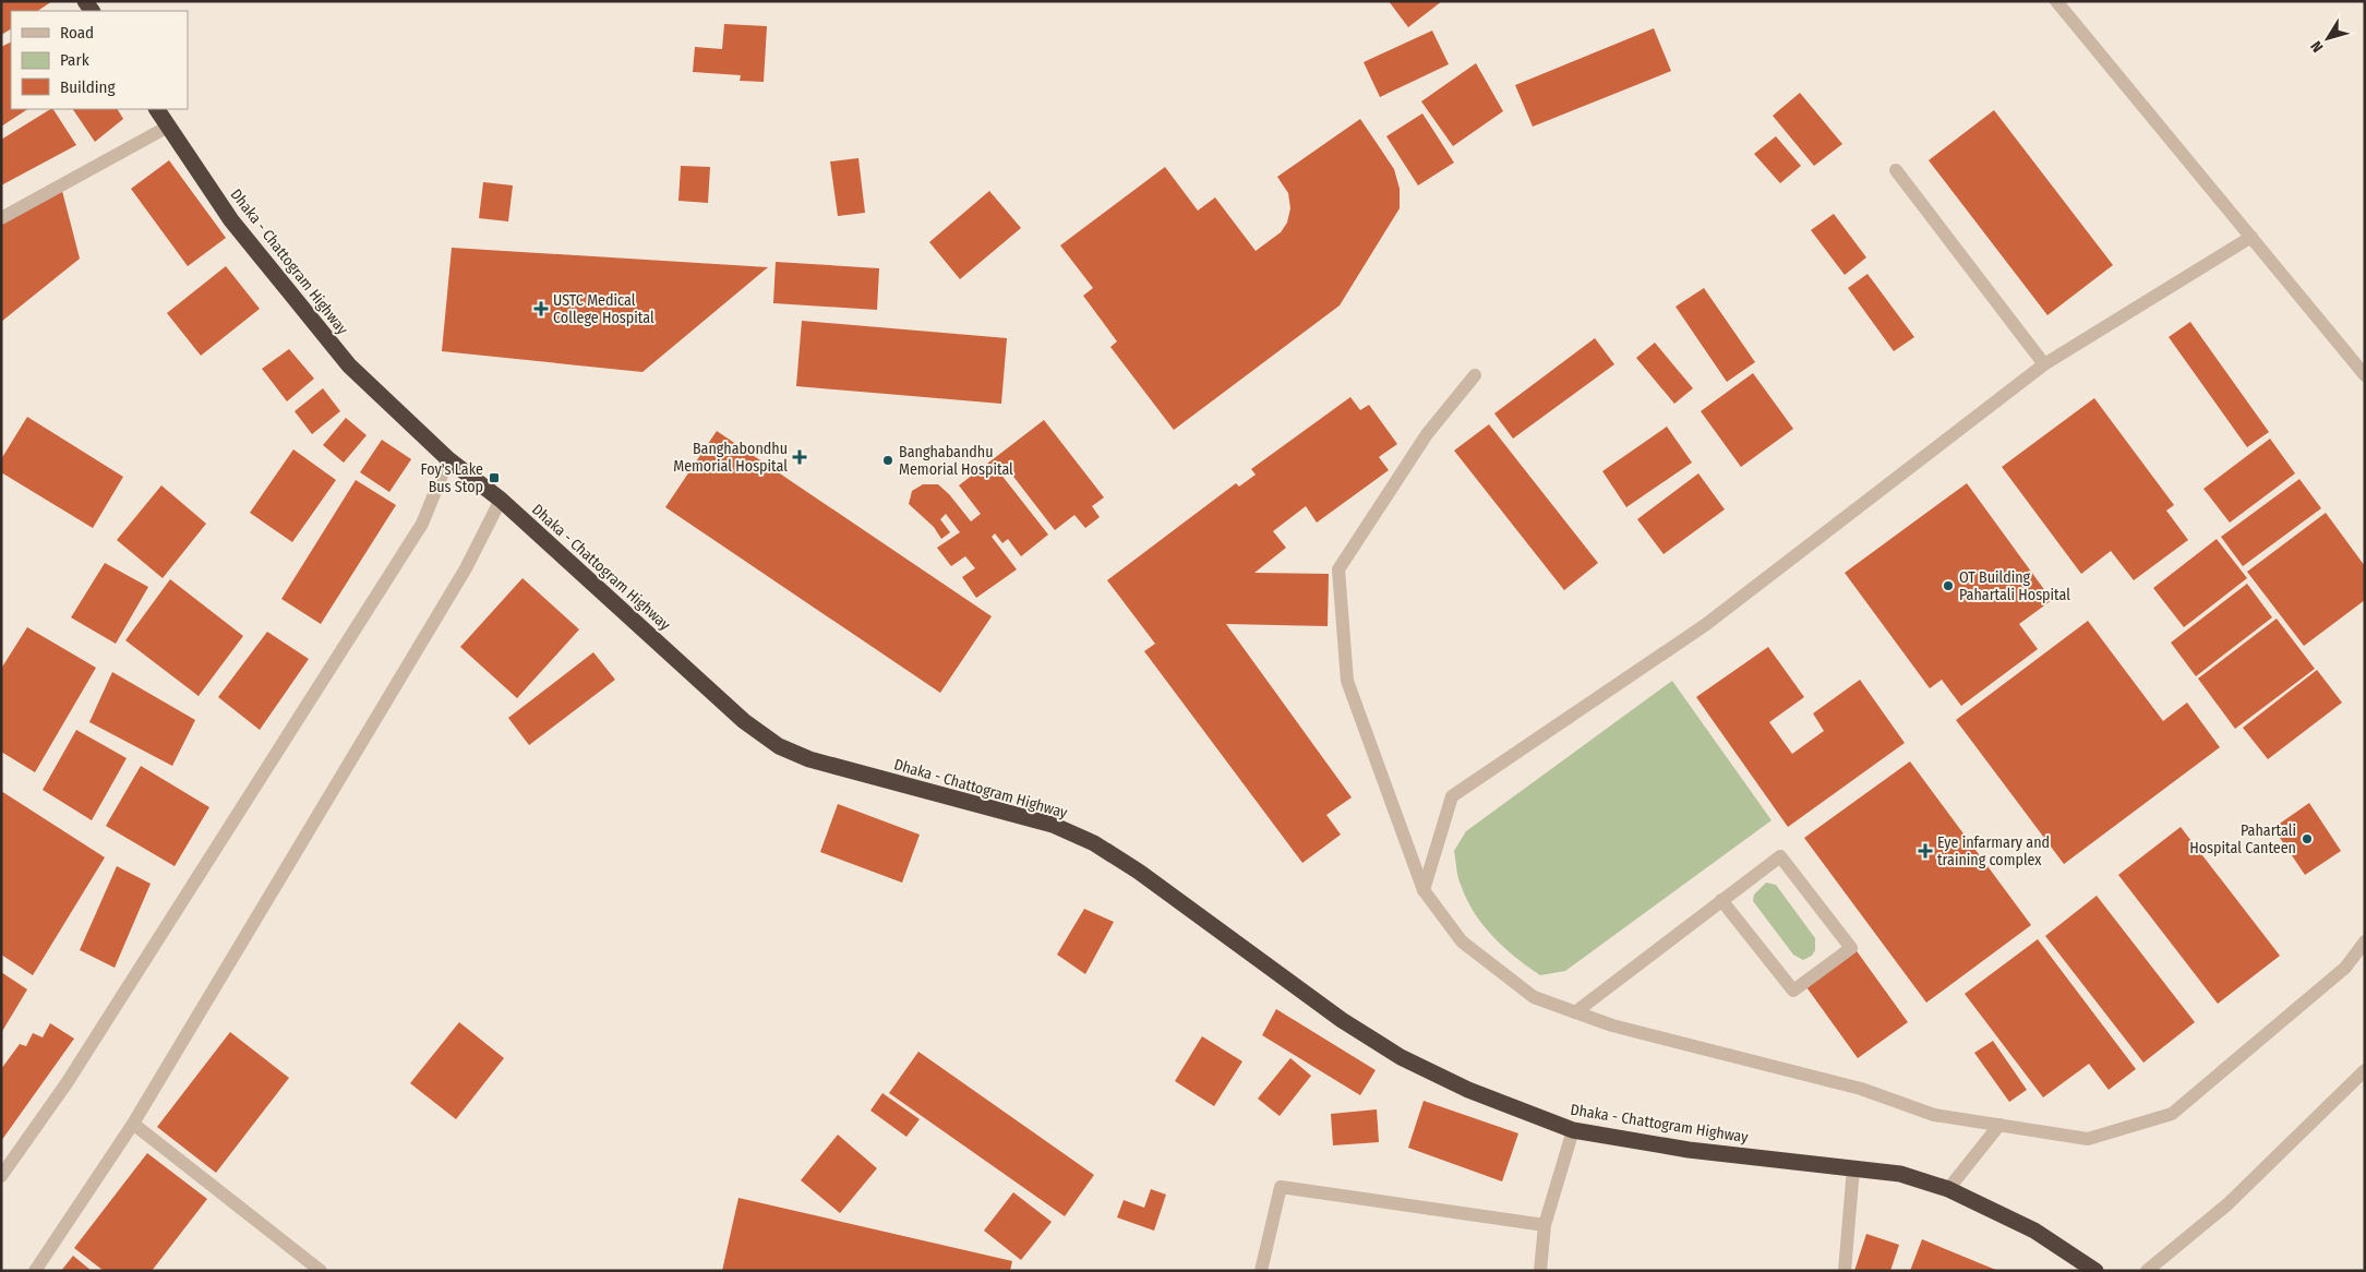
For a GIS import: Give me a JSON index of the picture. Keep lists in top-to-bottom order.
{
  "streets": {
    "highway": ["Dhaka - Chattogram Highway"]
  },
  "places": {
    "health": ["USTC Medical College Hospital", "Banghabondhu Memorial Hospital", "Eye infarmary and training complex"],
    "other": ["Banghabandhu Memorial Hospital", "OT Building Pahartali Hospital", "Pahartali Hospital Canteen"],
    "transit": ["Foy's Lake Bus Stop"]
  },
  "legend": ["Road", "Park", "Building"],
  "north": "bottom left"
}
